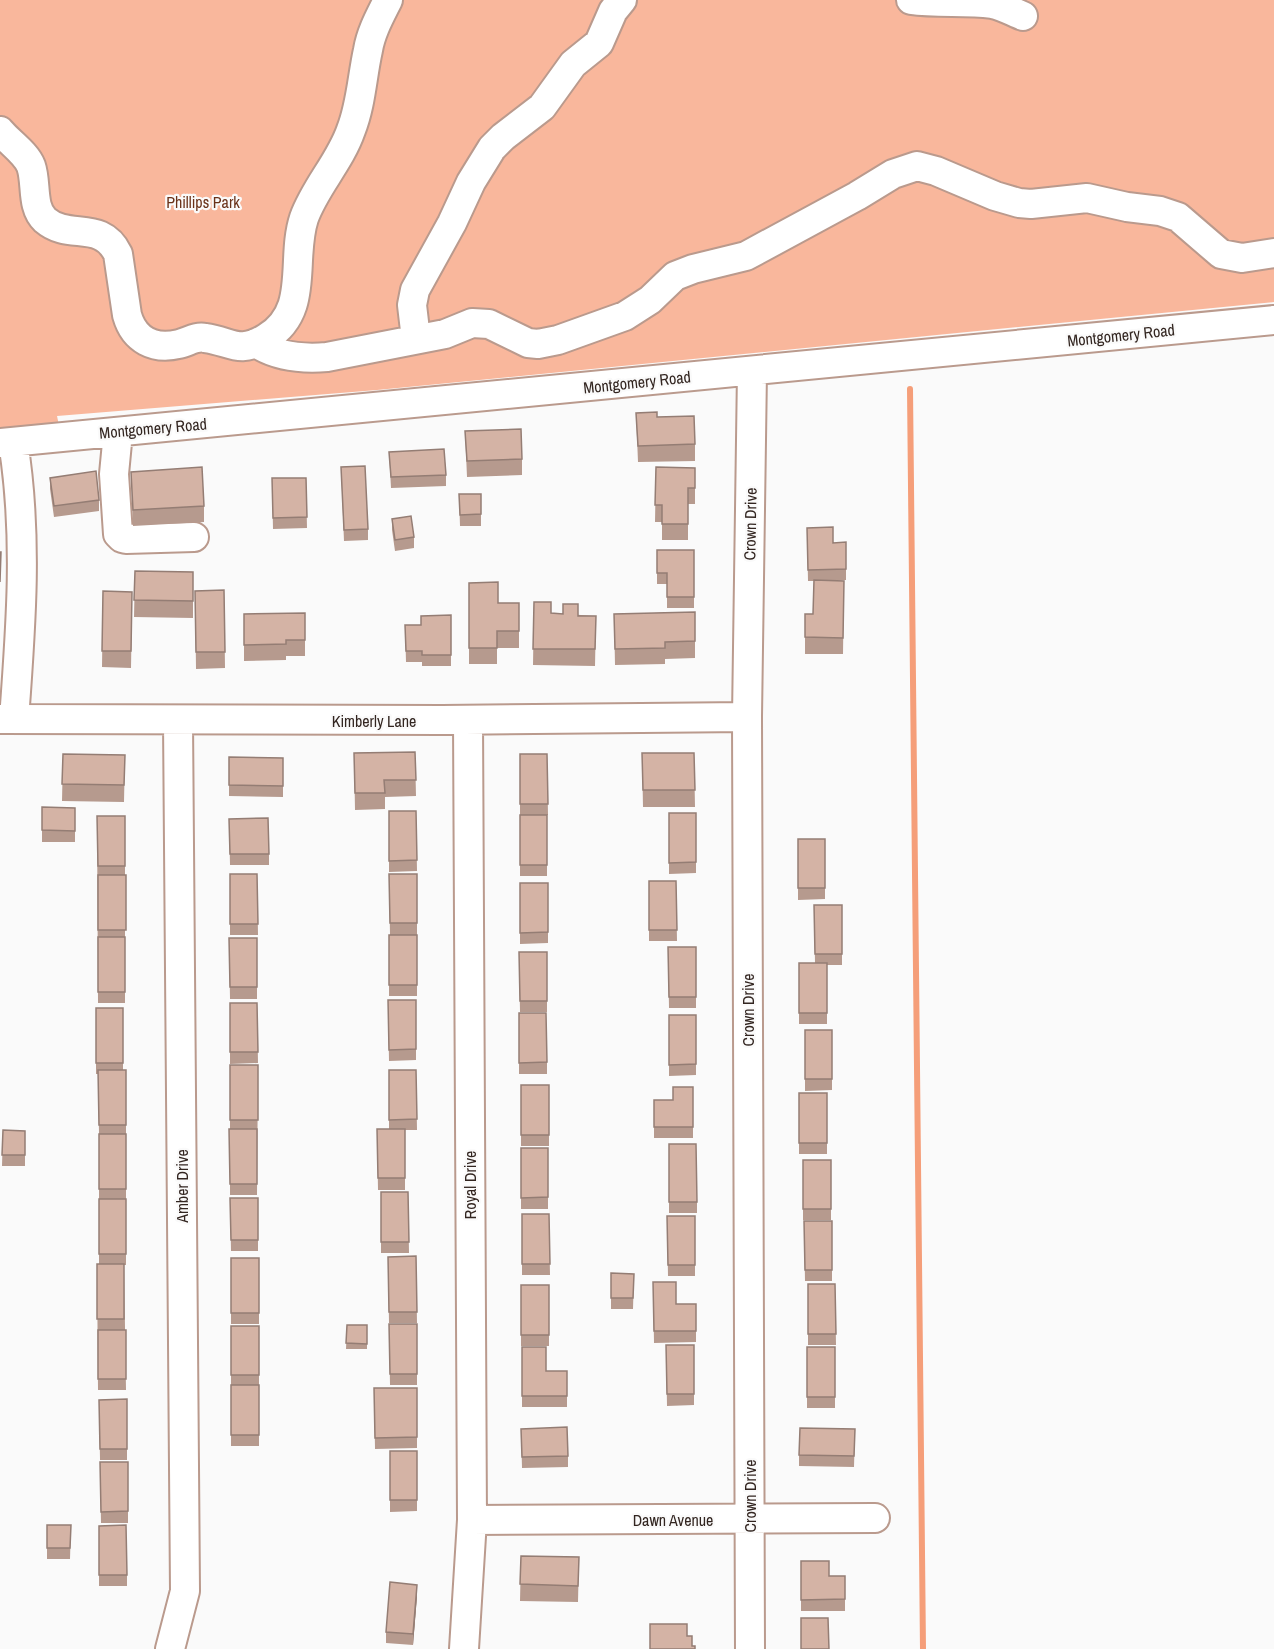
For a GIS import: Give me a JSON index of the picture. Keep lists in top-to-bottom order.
{
  "streets": {
    "street": [
      "Montgomery Road",
      "Crown Drive",
      "Kimberly Lane",
      "Royal Drive",
      "Amber Drive",
      "Dawn Avenue"
    ]
  },
  "crossings": [
    ["Montgomery Road", "Crown Drive"],
    ["Crown Drive", "Kimberly Lane"],
    ["Crown Drive", "Dawn Avenue"],
    ["Kimberly Lane", "Royal Drive"],
    ["Kimberly Lane", "Amber Drive"],
    ["Royal Drive", "Dawn Avenue"]
  ],
  "parks": ["Phillips Park"]
}
